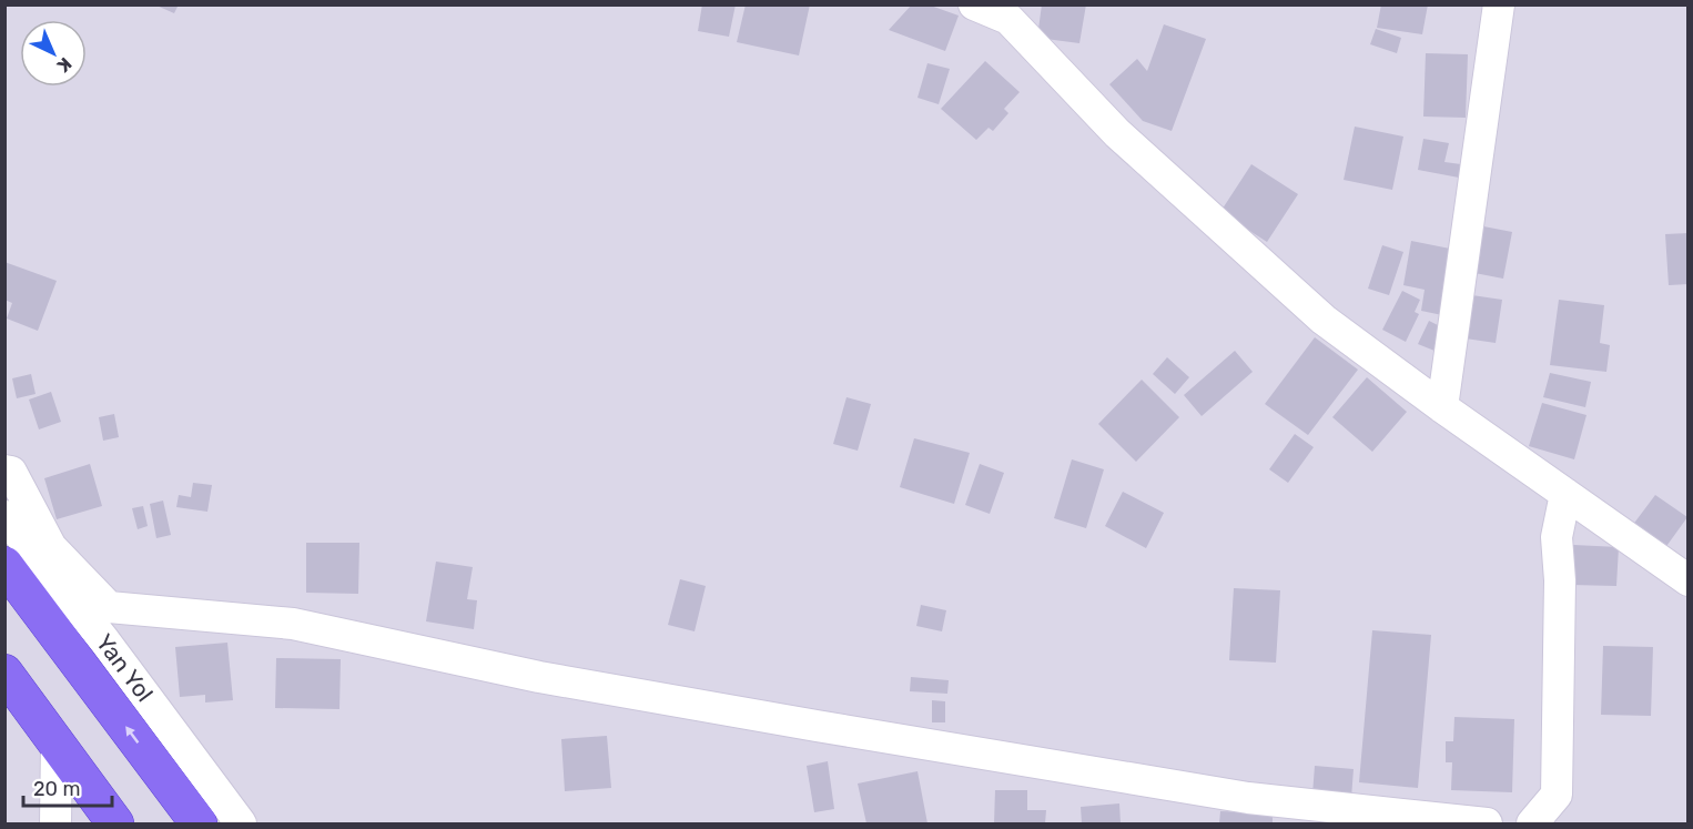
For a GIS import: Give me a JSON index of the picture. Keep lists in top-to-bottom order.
{
  "streets": {
    "street": ["Yan Yol"]
  },
  "scale_bar": "20 m",
  "north": "bottom right"
}
